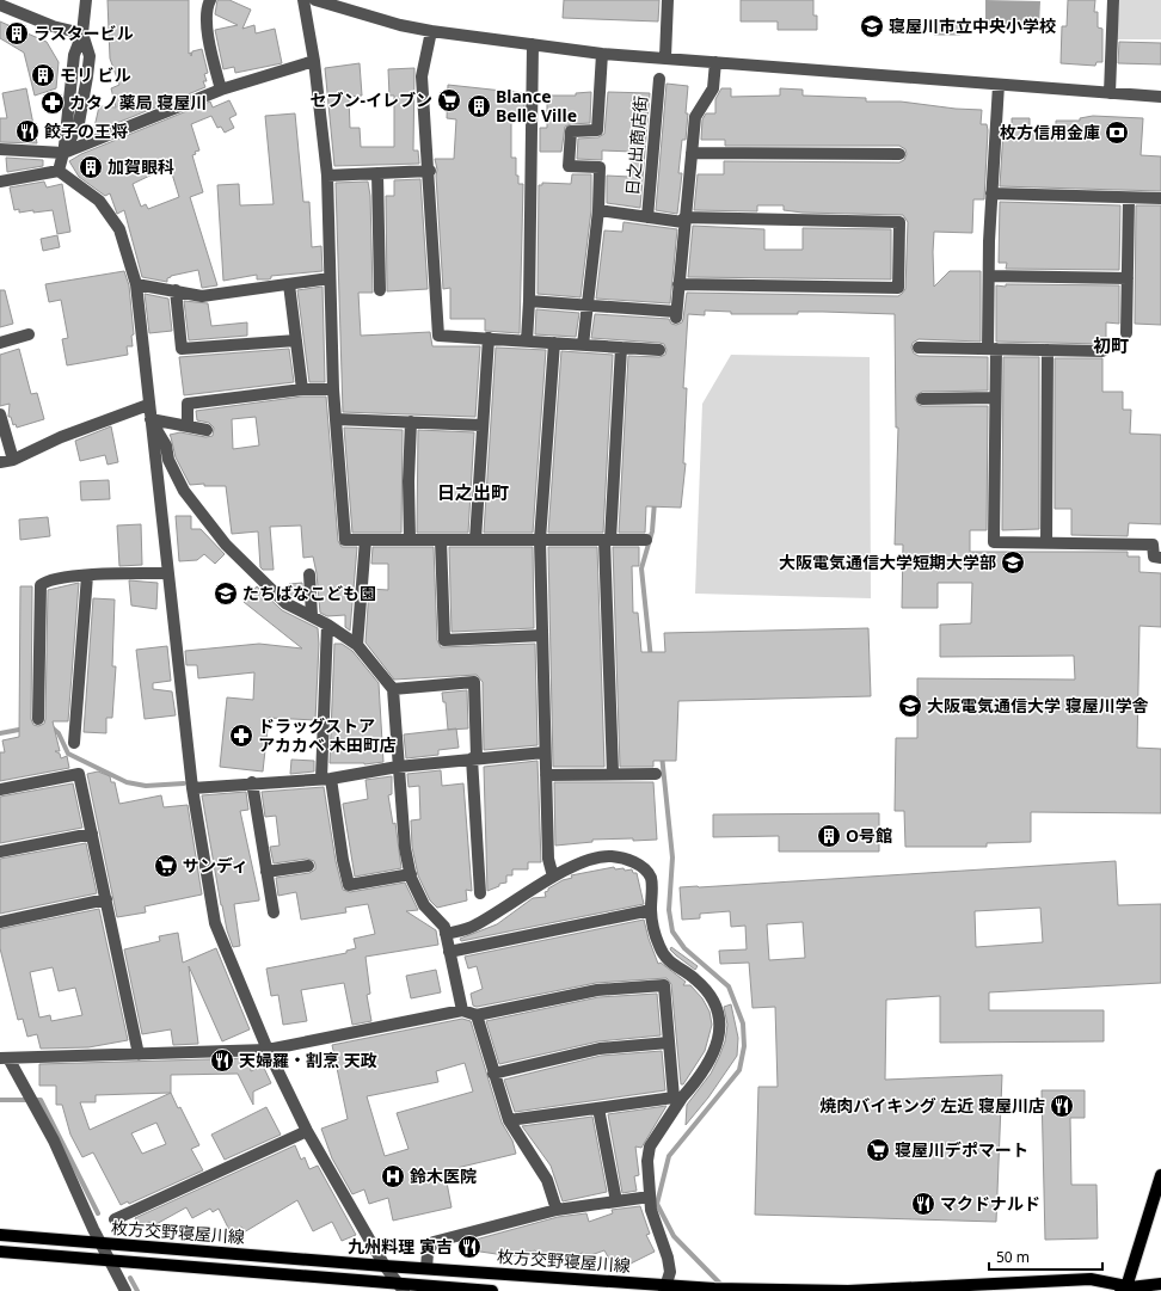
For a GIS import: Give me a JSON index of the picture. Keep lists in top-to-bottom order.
{
  "streets": {
    "main road": ["枚方交野寝屋川線"],
    "street": ["日之出商店街"]
  },
  "districts": ["初町", "日之出町"],
  "places": {
    "school or university": [
      "寝屋川市立中央小学校",
      "大阪電気通信大学短期大学部",
      "たちばなこども園",
      "大阪電気通信大学 寝屋川学舎"
    ],
    "building": [
      "ラスタービル",
      "モリ ビル",
      "Blance Belle Ville",
      "加賀眼科",
      "O号館"
    ],
    "supermarket": ["セブン-イレブン", "サンディ", "寝屋川デポマート"],
    "pharmacy": ["カタノ薬局 寝屋川", "ドラッグストア アカカベ 木田町店"],
    "restaurant": [
      "餃子の王将",
      "天婦羅・割烹 天政",
      "焼肉バイキング 左近 寝屋川店",
      "マクドナルド",
      "九州料理 寅吉"
    ],
    "bank": ["枚方信用金庫"],
    "hospital": ["鈴木医院"]
  },
  "scale_bar": "50 m"
}
